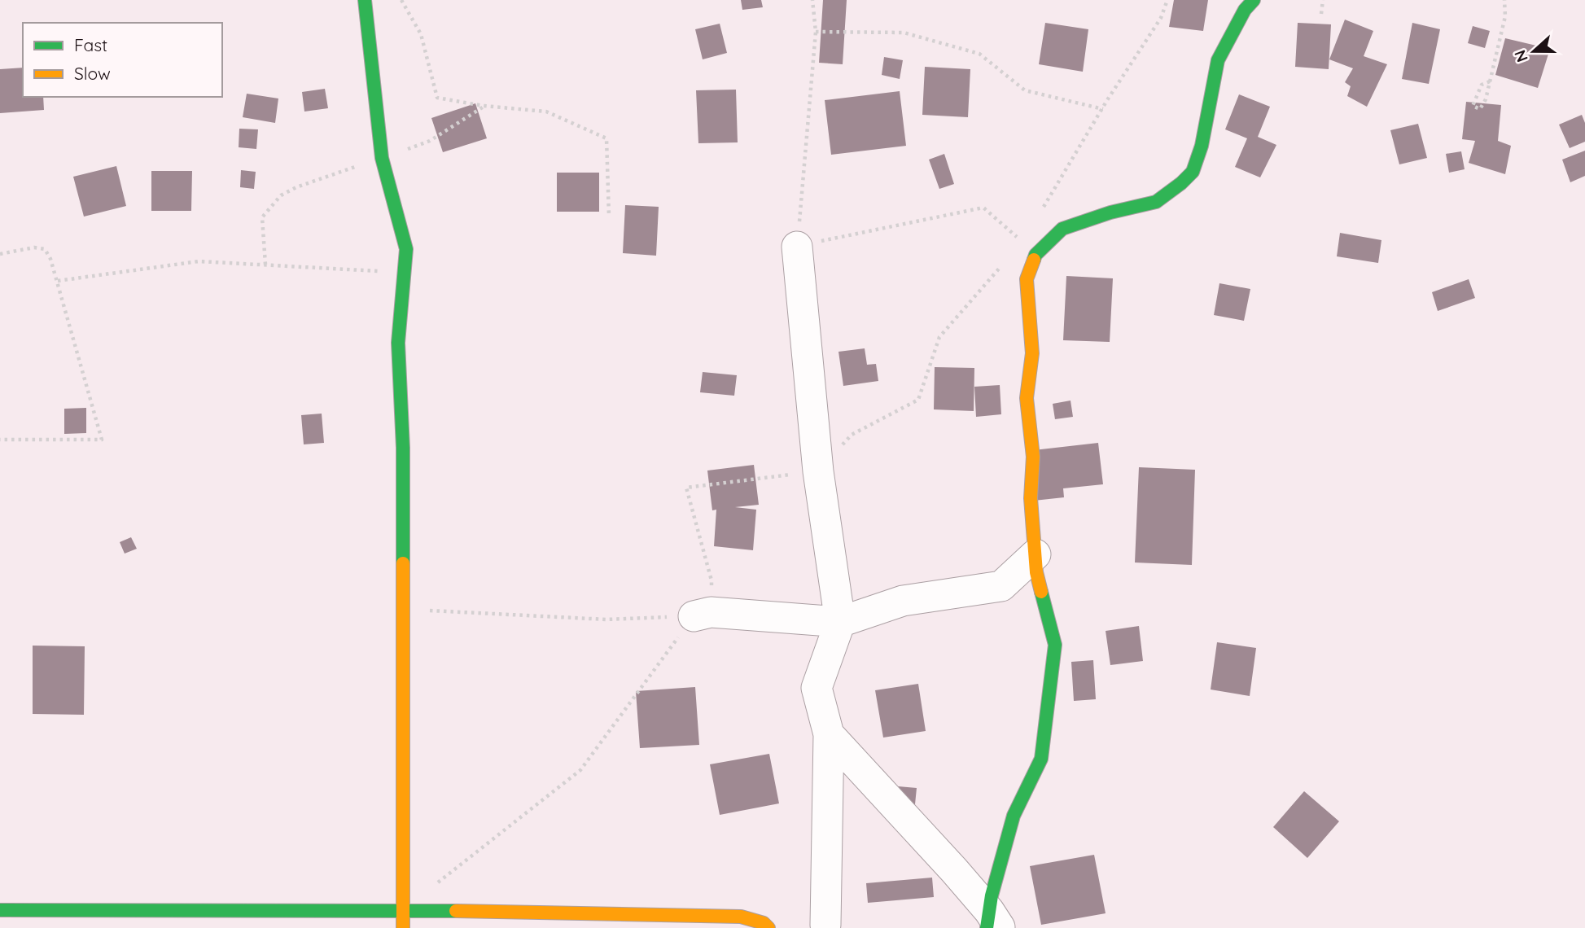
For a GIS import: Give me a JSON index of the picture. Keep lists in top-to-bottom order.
{
  "legend": ["Fast", "Slow"],
  "north": "left"
}
